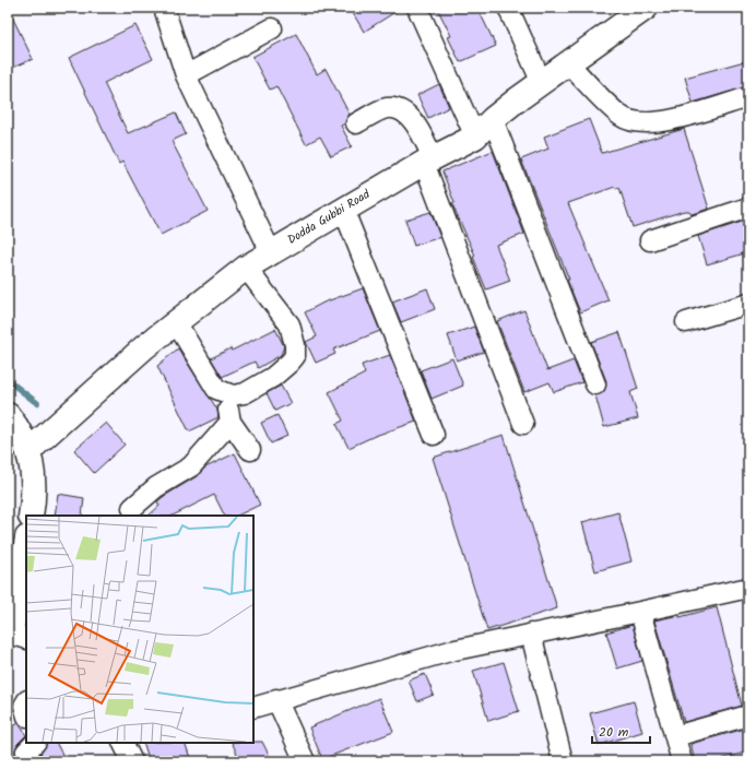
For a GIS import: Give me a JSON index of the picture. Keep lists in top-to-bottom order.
{
  "streets": {
    "main road": ["Dodda Gubbi Road"]
  },
  "scale_bar": "20 m"
}
